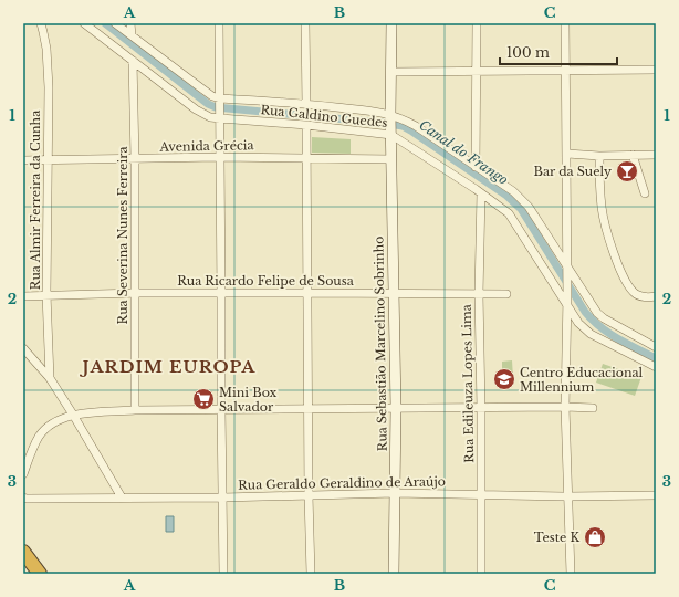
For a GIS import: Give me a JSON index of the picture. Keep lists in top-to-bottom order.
{
  "streets": {
    "street": [
      "Rua Galdino Guedes",
      "Avenida Grécia",
      "Rua Almir Ferreira da Cunha",
      "Rua Severina Nunes Ferreira",
      "Rua Ricardo Felipe de Sousa",
      "Rua Sebastião Marcelino Sobrinho",
      "Rua Edileuza Lopes Lima",
      "Rua Geraldo Geraldino de Araújo"
    ]
  },
  "crossings": [
    ["Rua Galdino Guedes", "Rua Severina Nunes Ferreira"],
    ["Rua Galdino Guedes", "Rua Sebastião Marcelino Sobrinho"],
    ["Rua Galdino Guedes", "Rua Edileuza Lopes Lima"],
    ["Avenida Grécia", "Rua Almir Ferreira da Cunha"],
    ["Avenida Grécia", "Rua Severina Nunes Ferreira"],
    ["Avenida Grécia", "Rua Sebastião Marcelino Sobrinho"],
    ["Rua Almir Ferreira da Cunha", "Rua Ricardo Felipe de Sousa"],
    ["Rua Severina Nunes Ferreira", "Rua Ricardo Felipe de Sousa"],
    ["Rua Ricardo Felipe de Sousa", "Rua Sebastião Marcelino Sobrinho"],
    ["Rua Ricardo Felipe de Sousa", "Rua Edileuza Lopes Lima"],
    ["Rua Sebastião Marcelino Sobrinho", "Rua Geraldo Geraldino de Araújo"],
    ["Rua Edileuza Lopes Lima", "Rua Geraldo Geraldino de Araújo"]
  ],
  "districts": ["JARDIM EUROPA"],
  "water": ["Canal do Frango"],
  "places": {
    "bar": ["Bar da Suely"],
    "school or university": ["Centro Educacional Millennium"],
    "supermarket": ["Mini Box Salvador"],
    "shop": ["Teste K"]
  },
  "scale_bar": "100 m",
  "grid": {
    "columns": ["A", "B", "C"],
    "rows": ["1", "2", "3"]
  }
}
